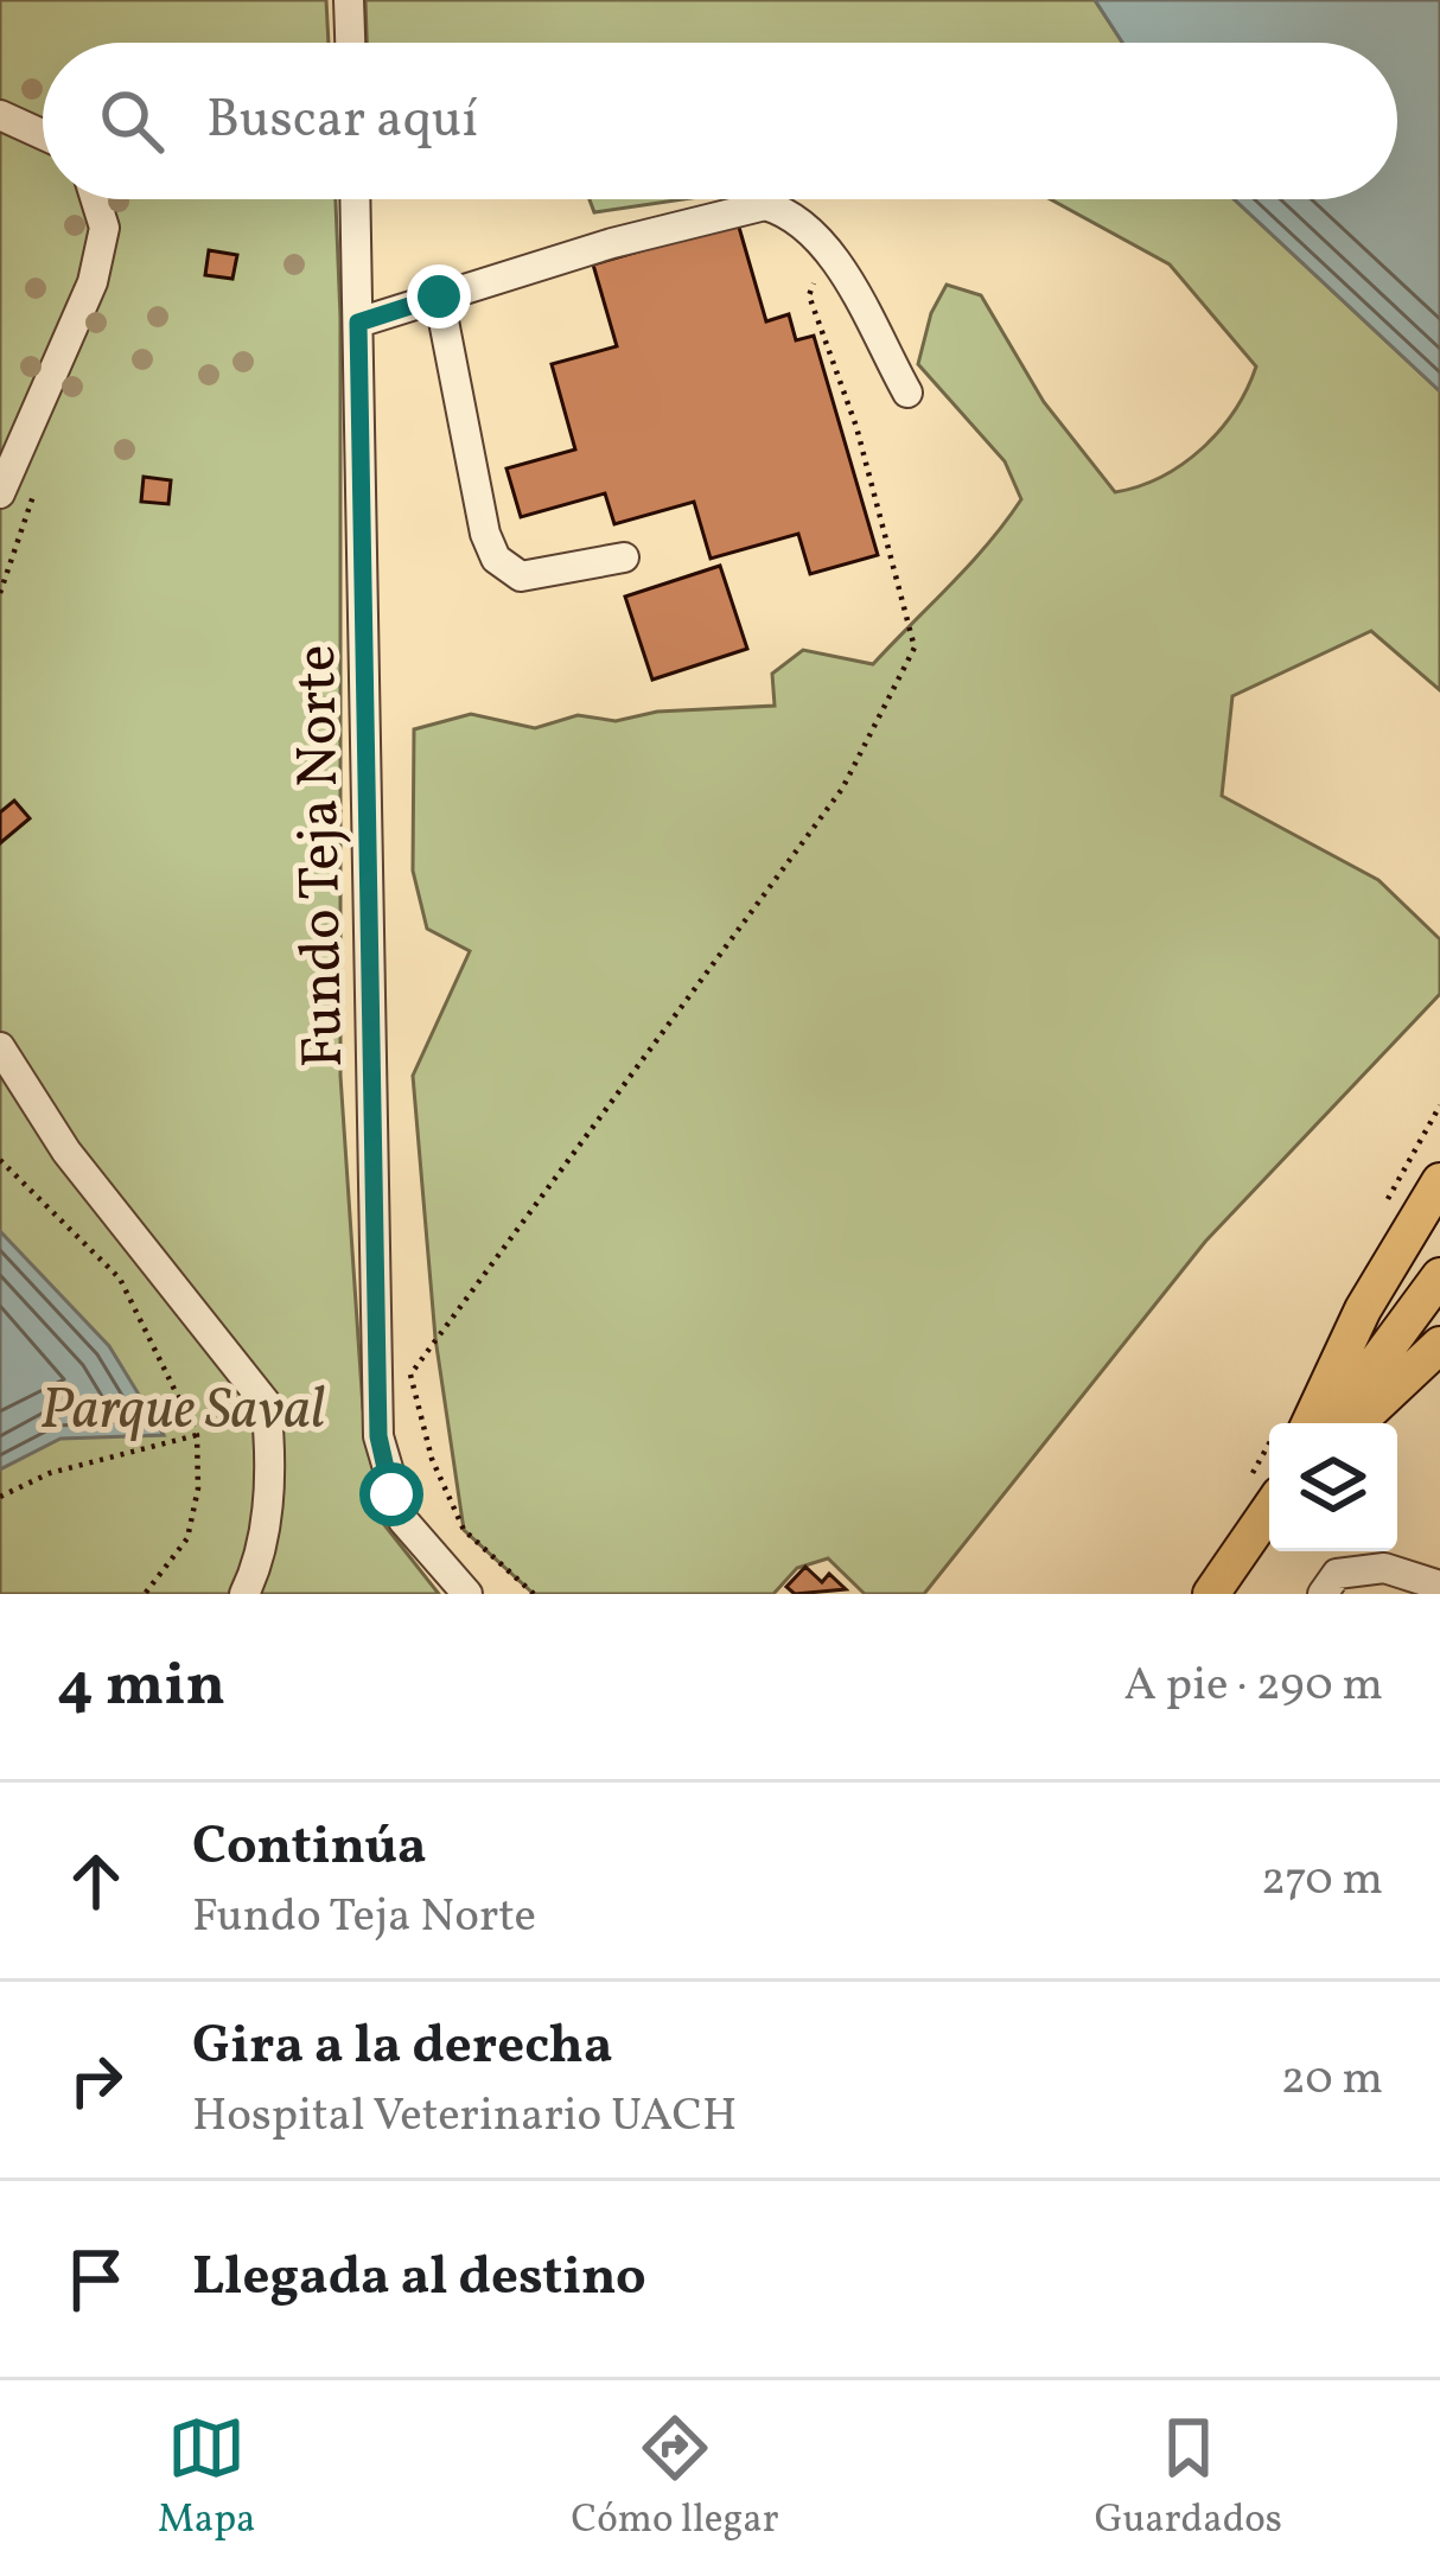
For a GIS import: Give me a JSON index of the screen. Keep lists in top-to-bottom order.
{
  "streets": {
    "street": ["Fundo Teja Norte"]
  },
  "parks": ["Parque Saval"],
  "page": {
    "search": "Buscar aquí",
    "heading": ["4 min", "A pie · 290 m"],
    "list": [
      ["Continúa", "Fundo Teja Norte", "270 m"],
      ["Gira a la derecha", "Hospital Veterinario UACH", "20 m"],
      "Llegada al destino"
    ],
    "nav": ["Mapa", "Cómo llegar", "Guardados"]
  }
}
